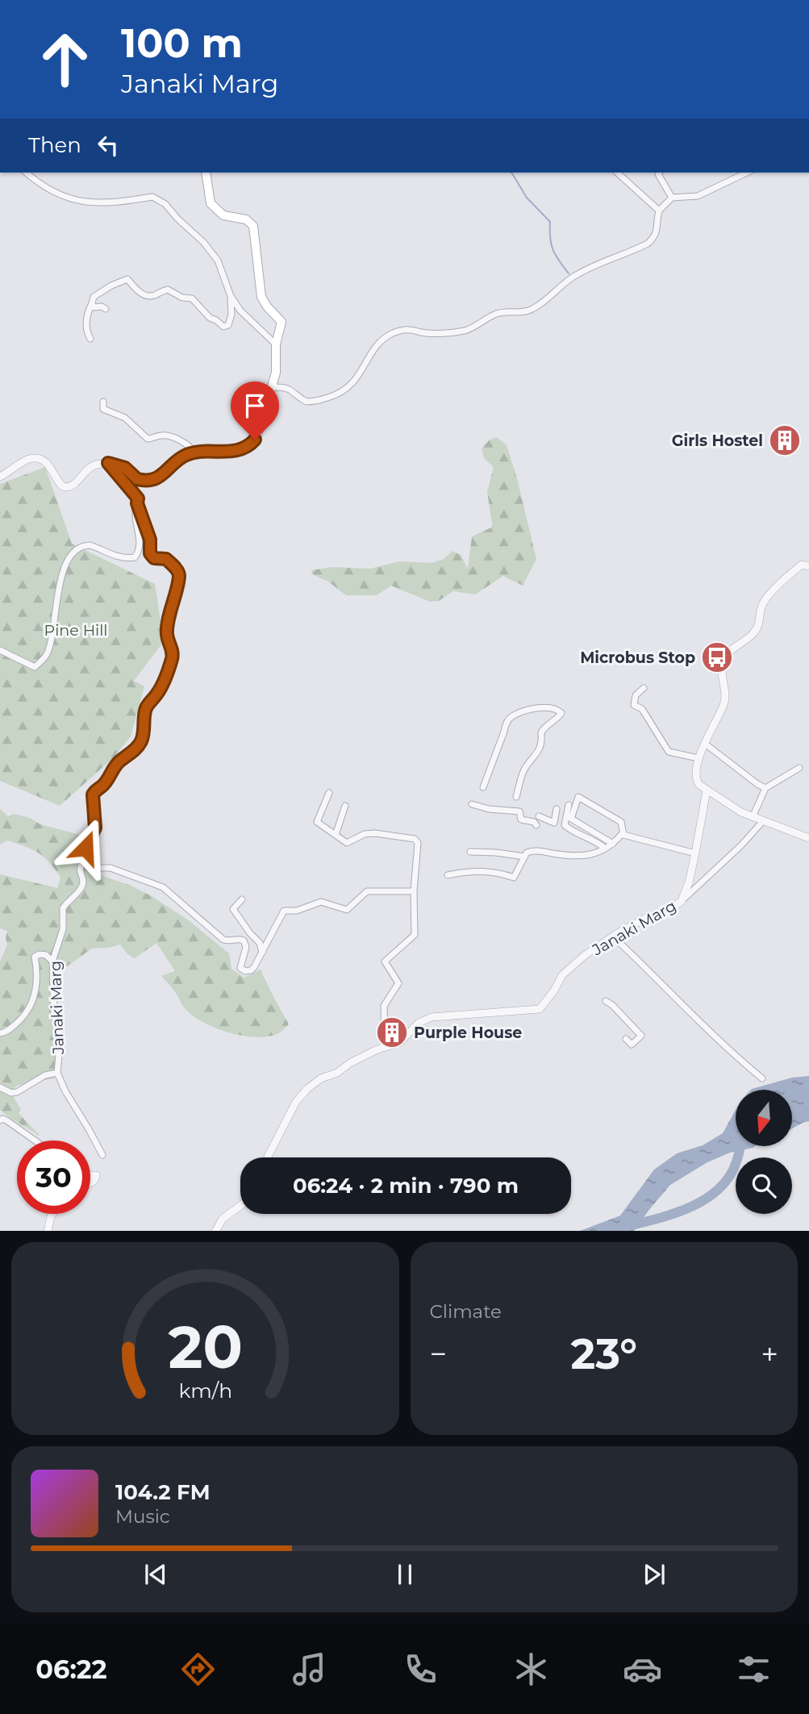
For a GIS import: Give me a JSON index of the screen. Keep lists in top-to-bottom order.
{
  "streets": {
    "street": ["Janaki Marg"]
  },
  "parks": ["Pine Hill"],
  "places": {
    "building": ["Girls Hostel", "Purple House"],
    "bus stop": ["Microbus Stop"]
  },
  "north": "bottom",
  "page": {
    "turn": ["100 m", "Janaki Marg"],
    "then": "Then",
    "limit": "30",
    "trip": "06:24 · 2 min · 790 m",
    "tile": "Climate",
    "heat": ["−", "23°", "+"],
    "song": ["104.2 FM", "Music"],
    "tabs": "06:22",
    "gauge": ["20", "km/h"]
  }
}
